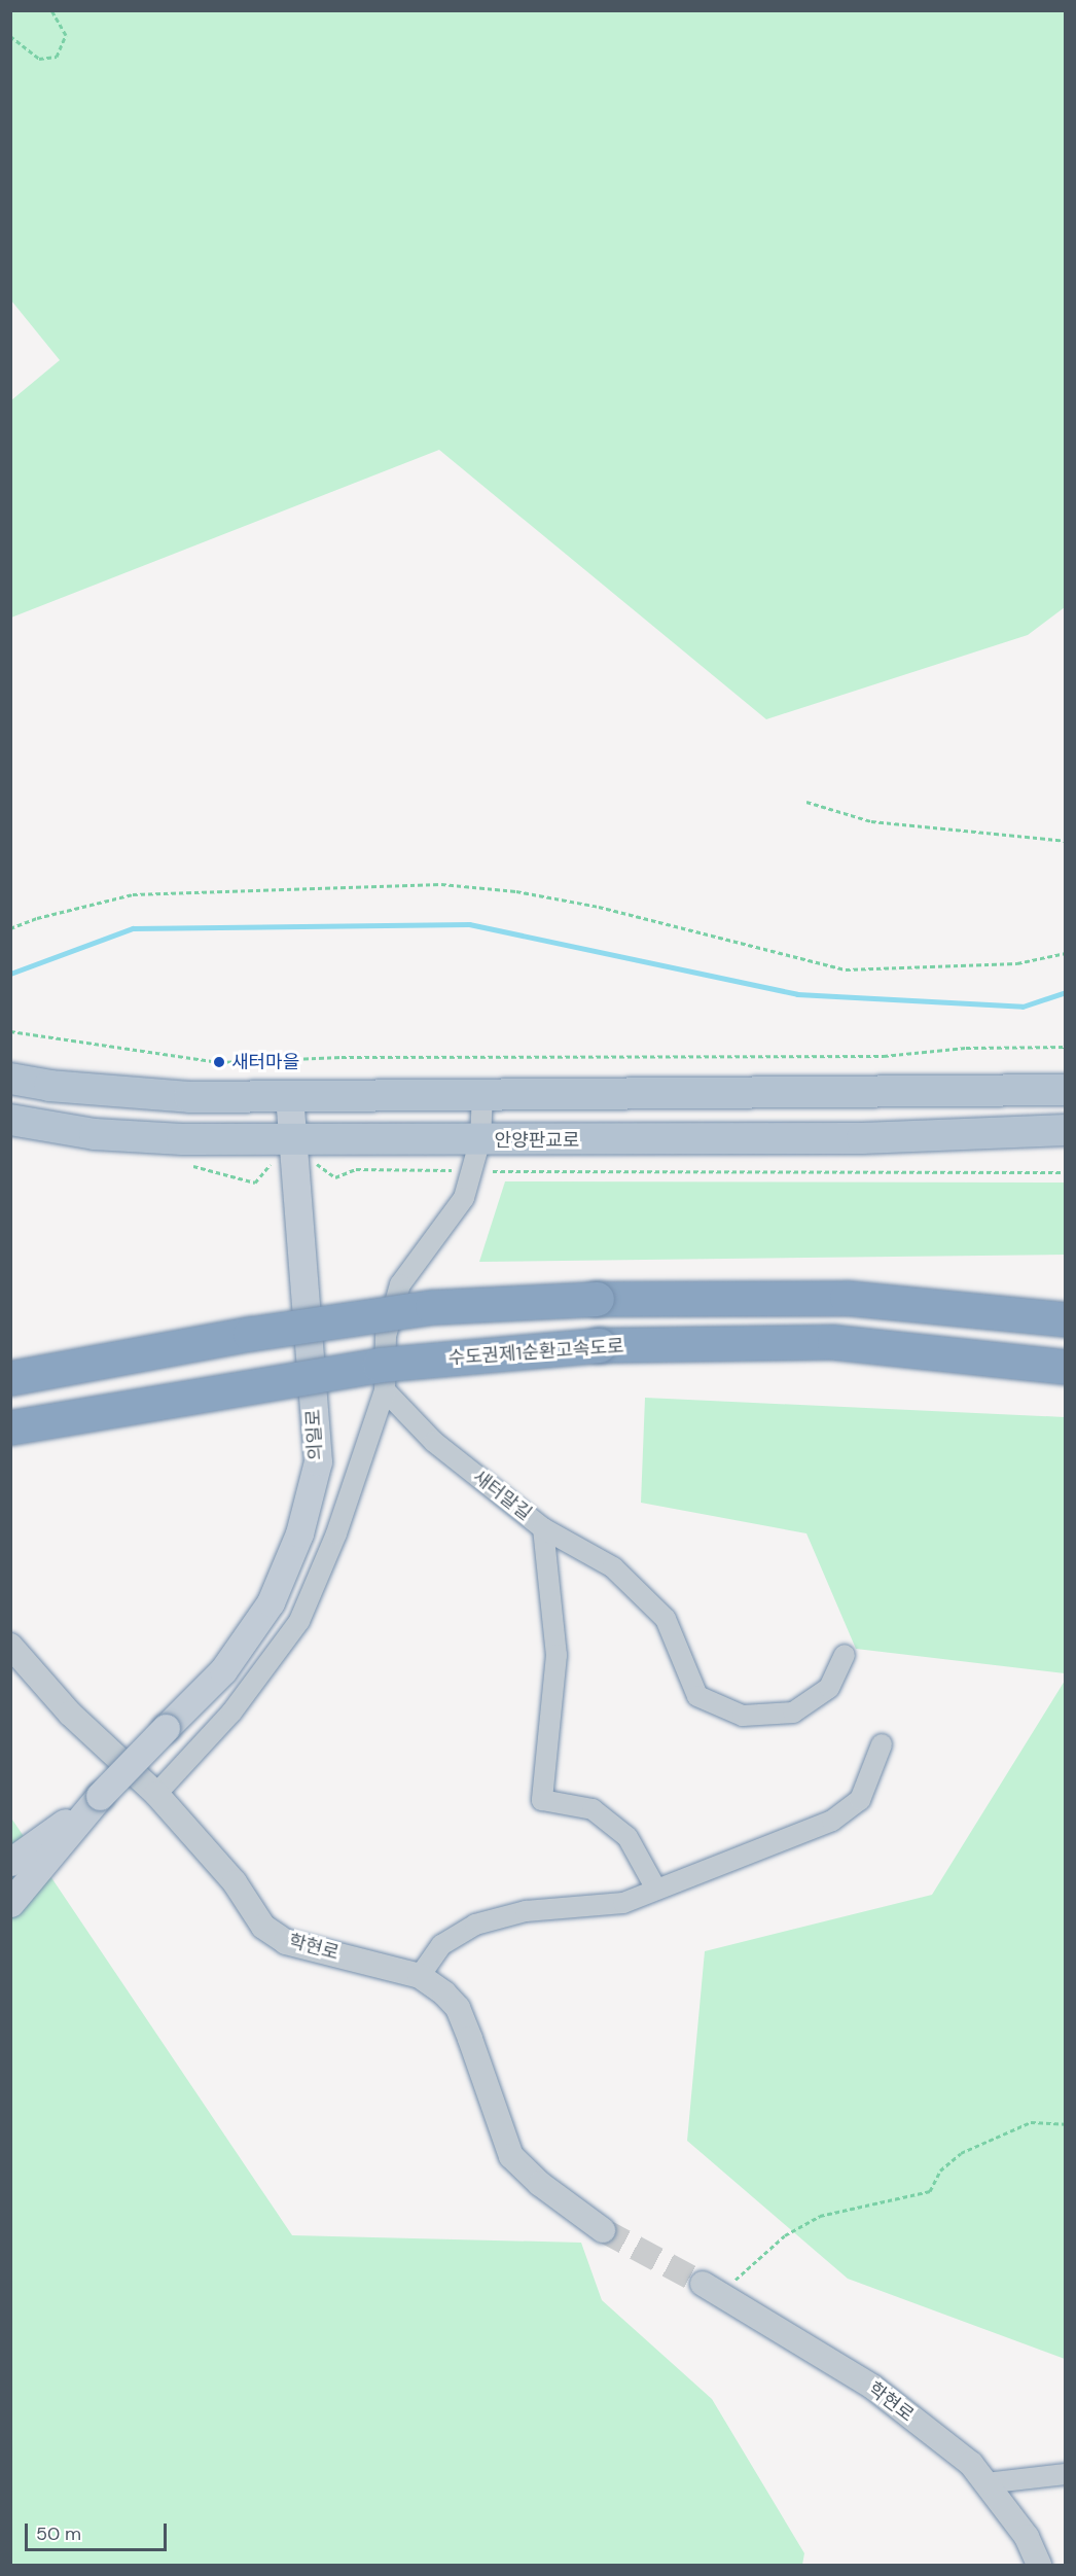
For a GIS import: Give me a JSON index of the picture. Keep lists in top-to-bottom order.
{
  "streets": {
    "highway": ["수도권제1순환고속도로"],
    "main road": ["안양판교로", "의일로"],
    "street": ["새터말길", "학현로"]
  },
  "crossings": [
    ["안양판교로", "의일로"]
  ],
  "places": ["새터마을"],
  "scale_bar": "50 m"
}
